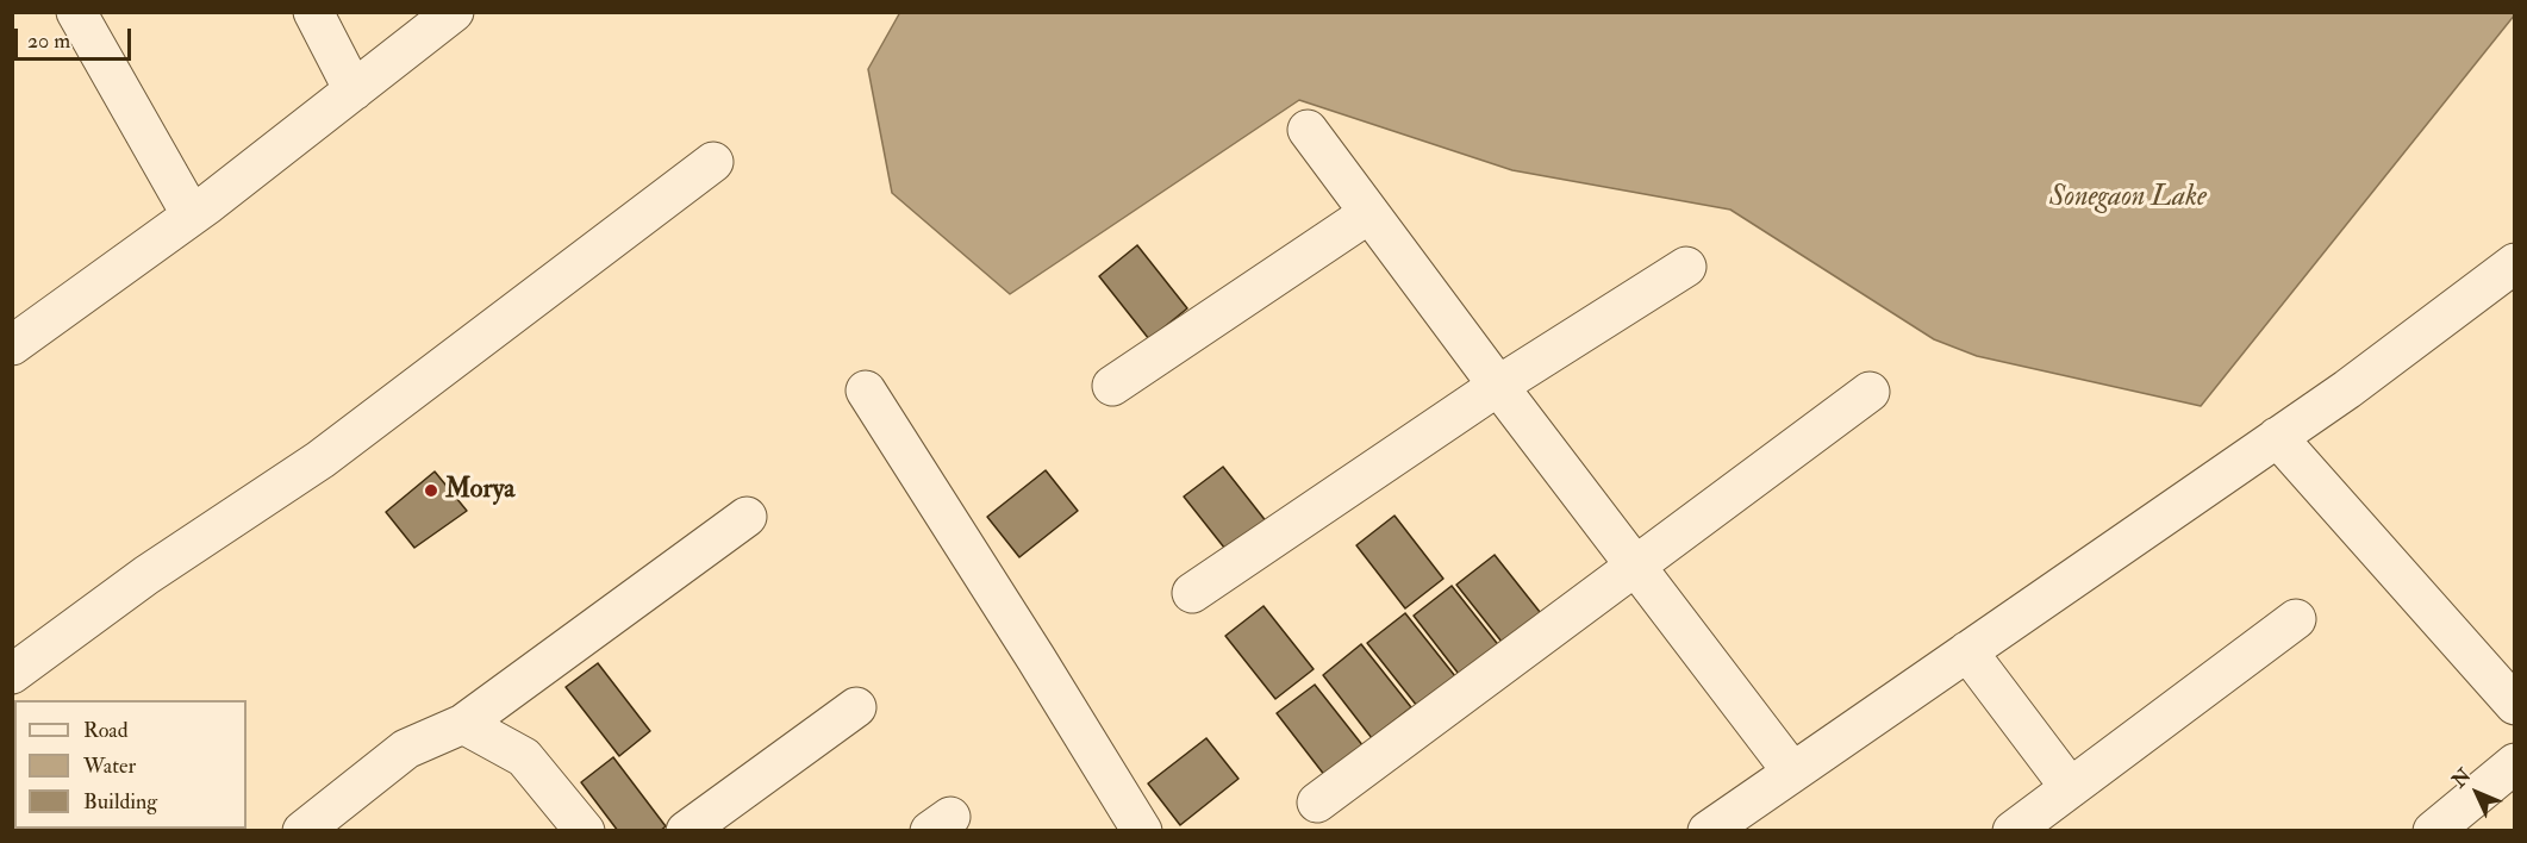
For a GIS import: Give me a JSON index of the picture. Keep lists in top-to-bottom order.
{
  "water": ["Sonegaon Lake"],
  "places": ["Morya"],
  "legend": ["Road", "Water", "Building"],
  "scale_bar": "20 m",
  "north": "top left"
}
